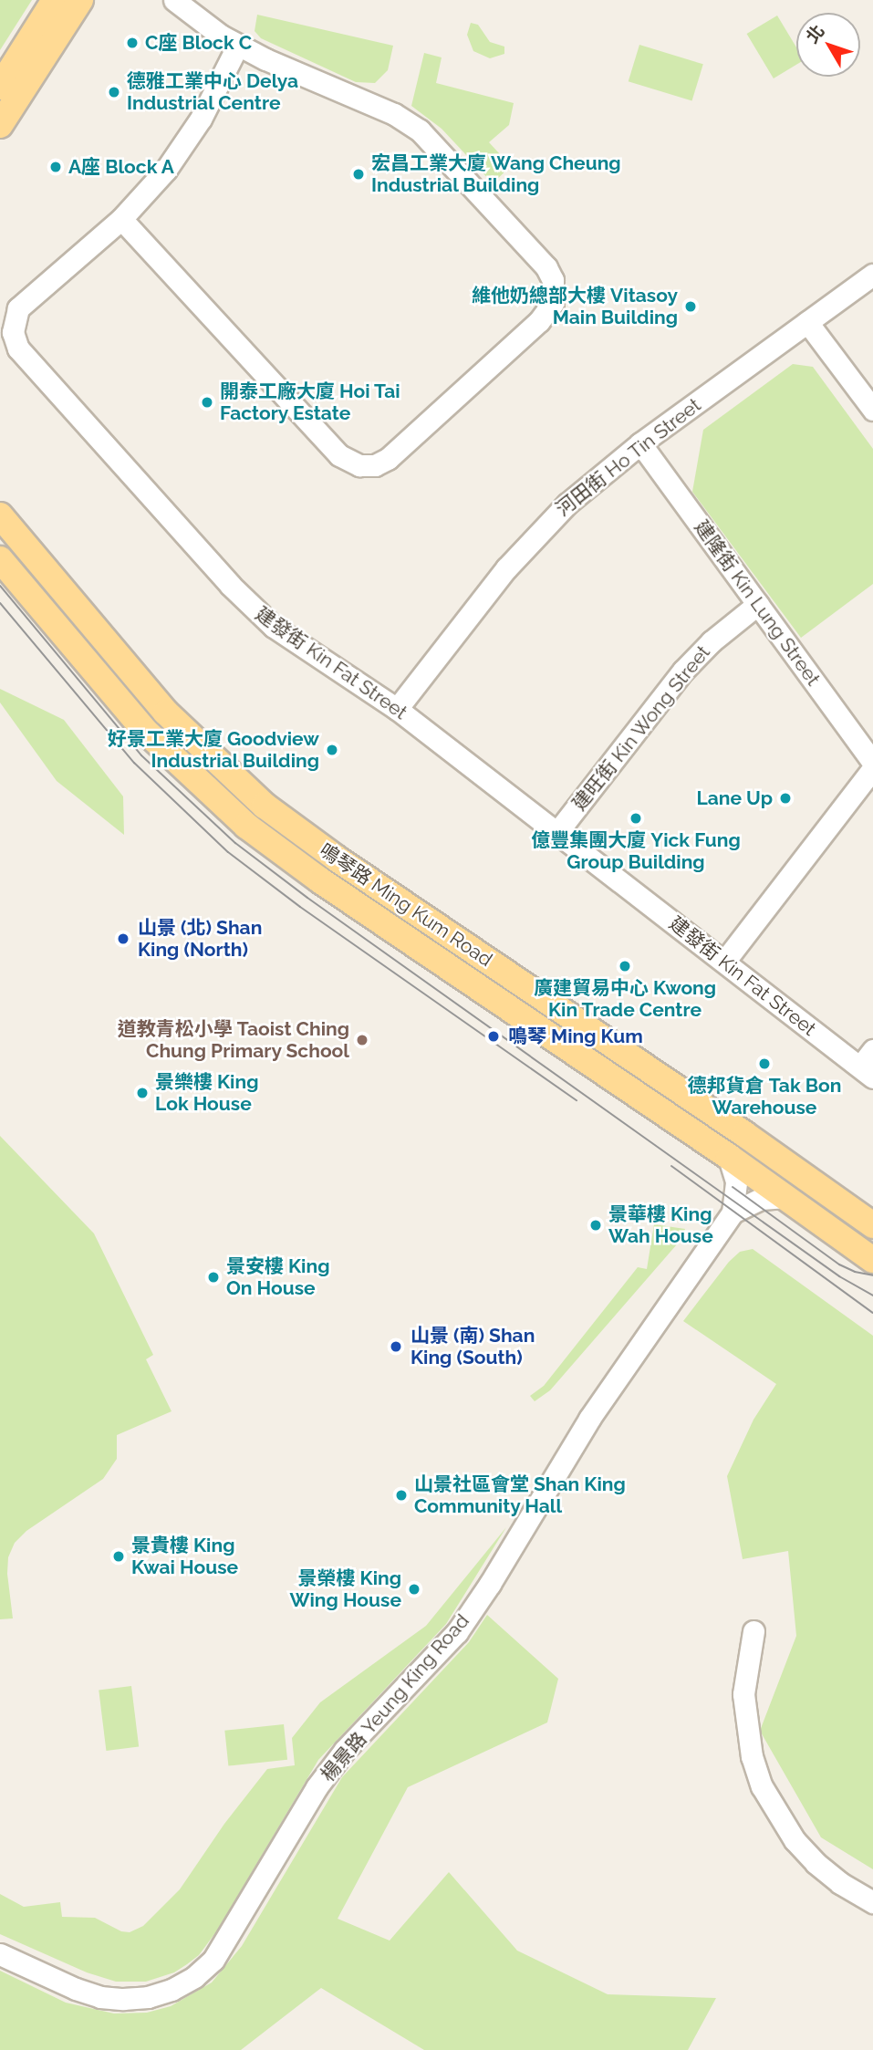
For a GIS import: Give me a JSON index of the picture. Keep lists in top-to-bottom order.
{
  "streets": {
    "main road": ["鳴琴路 Ming Kum Road"],
    "street": [
      "河田街 Ho Tin Street",
      "建隆街 Kin Lung Street",
      "建發街 Kin Fat Street",
      "建旺街 Kin Wong Street",
      "楊景路 Yeung King Road"
    ]
  },
  "crossings": [
    ["河田街 Ho Tin Street", "建隆街 Kin Lung Street"],
    ["河田街 Ho Tin Street", "建發街 Kin Fat Street"],
    ["建隆街 Kin Lung Street", "建旺街 Kin Wong Street"],
    ["建發街 Kin Fat Street", "建旺街 Kin Wong Street"],
    ["鳴琴路 Ming Kum Road", "楊景路 Yeung King Road"]
  ],
  "places": [
    "C座 Block C",
    "德雅工業中心 Delya Industrial Centre",
    "A座 Block A",
    "宏昌工業大廈 Wang Cheung Industrial Building",
    "維他奶總部大樓 Vitasoy Main Building",
    "開泰工廠大廈 Hoi Tai Factory Estate",
    "好景工業大廈 Goodview Industrial Building",
    "Lane Up",
    "億豐集團大廈 Yick Fung Group Building",
    "山景 (北) Shan King (North)",
    "廣建貿易中心 Kwong Kin Trade Centre",
    "鳴琴 Ming Kum",
    "道教青松小學 Taoist Ching Chung Primary School",
    "德邦貨倉 Tak Bon Warehouse",
    "景樂樓 King Lok House",
    "景華樓 King Wah House",
    "景安樓 King On House",
    "山景 (南) Shan King (South)",
    "山景社區會堂 Shan King Community Hall",
    "景貴樓 King Kwai House",
    "景榮樓 King Wing House"
  ],
  "north": "top left"
}
